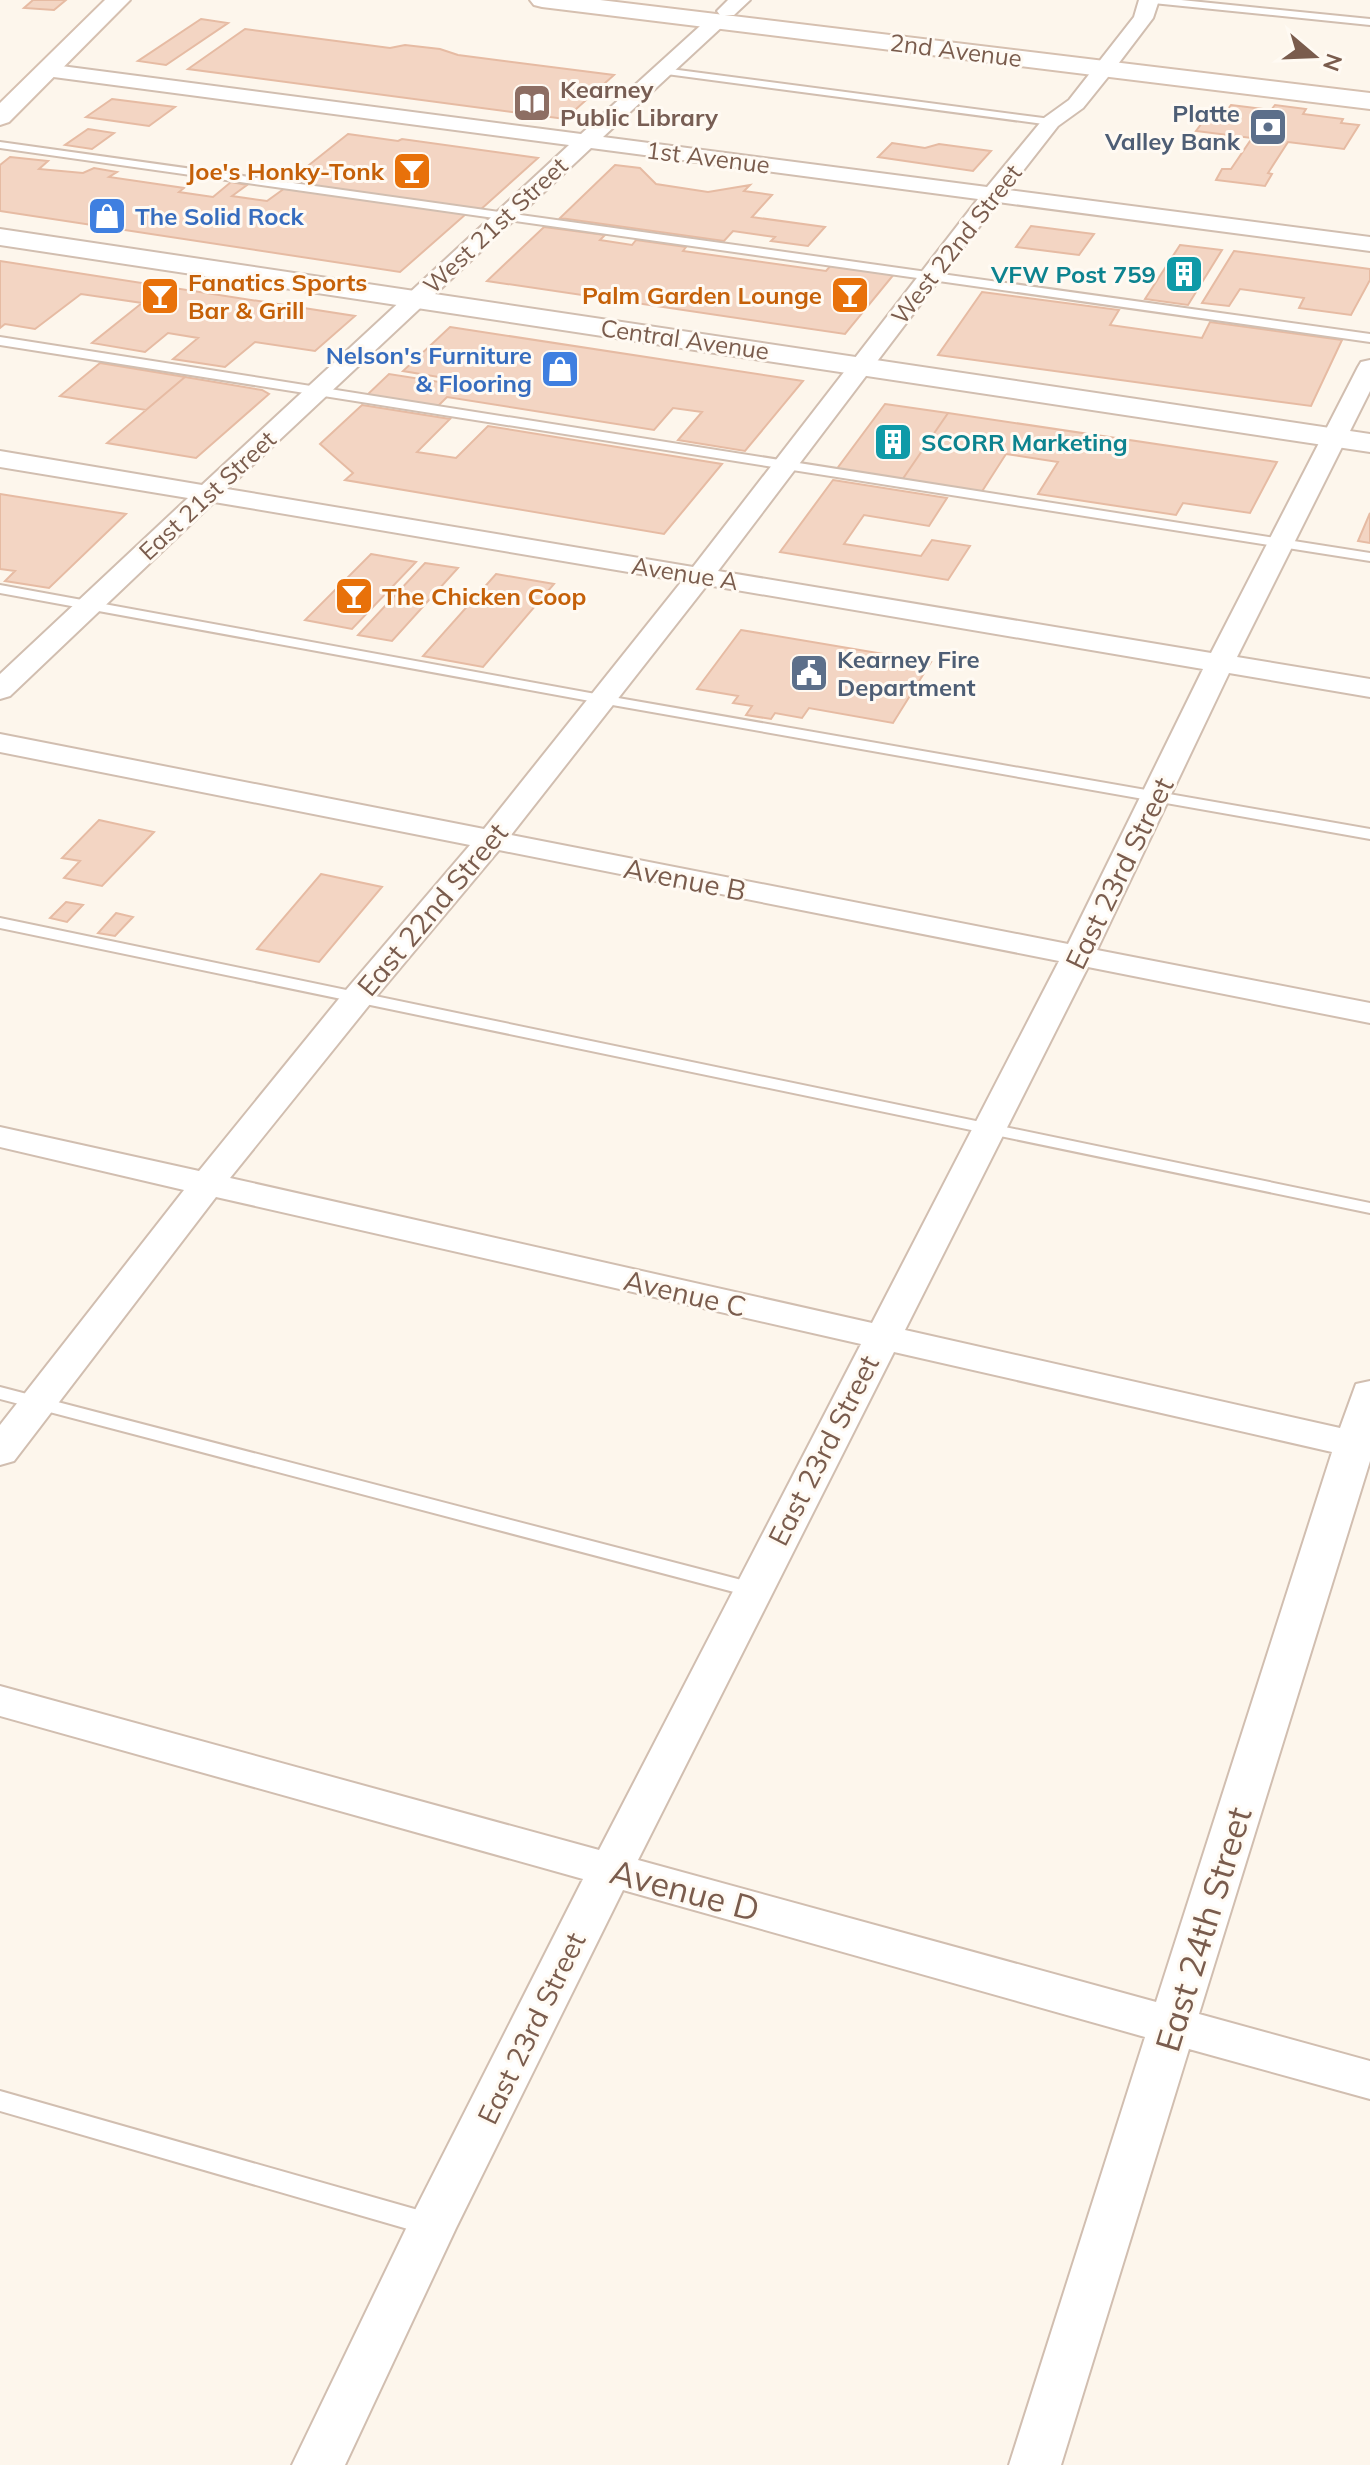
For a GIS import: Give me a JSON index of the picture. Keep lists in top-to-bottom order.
{
  "streets": {
    "main road": ["2nd Avenue", "Central Avenue"],
    "street": [
      "1st Avenue",
      "West 21st Street",
      "West 22nd Street",
      "East 21st Street",
      "Avenue A",
      "East 23rd Street",
      "Avenue B",
      "East 22nd Street",
      "Avenue C",
      "Avenue D",
      "East 24th Street"
    ]
  },
  "crossings": [
    ["2nd Avenue", "West 21st Street"],
    ["2nd Avenue", "West 22nd Street"],
    ["1st Avenue", "West 21st Street"],
    ["1st Avenue", "West 22nd Street"],
    ["West 21st Street", "Central Avenue"],
    ["West 21st Street", "East 21st Street"],
    ["West 22nd Street", "Central Avenue"],
    ["West 22nd Street", "East 22nd Street"],
    ["Central Avenue", "East 21st Street"],
    ["Central Avenue", "East 23rd Street"],
    ["Central Avenue", "East 22nd Street"],
    ["East 21st Street", "Avenue A"],
    ["Avenue A", "East 23rd Street"],
    ["Avenue A", "East 22nd Street"],
    ["East 23rd Street", "Avenue B"],
    ["East 23rd Street", "Avenue C"],
    ["East 23rd Street", "Avenue D"],
    ["Avenue B", "East 22nd Street"],
    ["East 22nd Street", "Avenue C"],
    ["Avenue C", "East 24th Street"],
    ["Avenue D", "East 24th Street"]
  ],
  "places": {
    "library": ["Kearney Public Library"],
    "bank": ["Platte Valley Bank"],
    "bar": [
      "Joe's Honky-Tonk",
      "Palm Garden Lounge",
      "Fanatics Sports Bar & Grill",
      "The Chicken Coop"
    ],
    "shop": ["The Solid Rock", "Nelson's Furniture & Flooring"],
    "building": ["VFW Post 759", "SCORR Marketing"],
    "public building": ["Kearney Fire Department"]
  },
  "north": "right"
}
